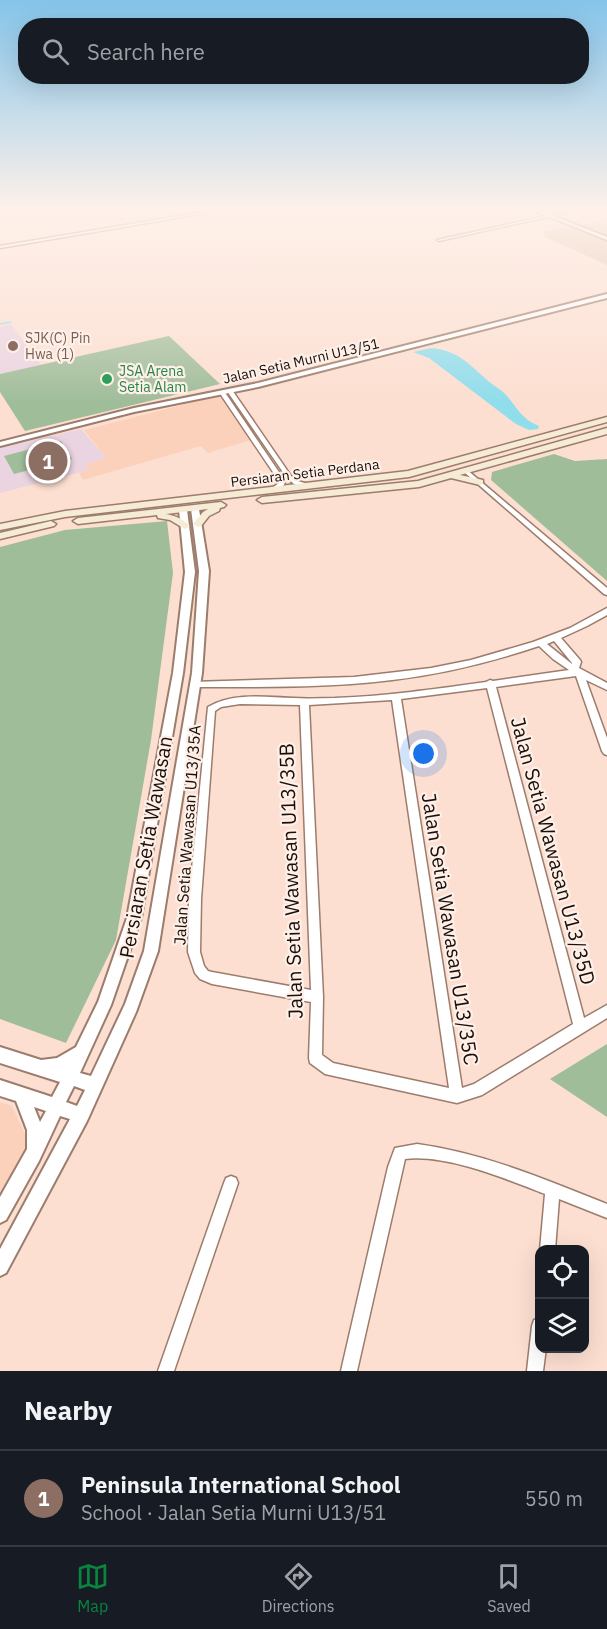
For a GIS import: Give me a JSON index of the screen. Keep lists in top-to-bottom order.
{
  "streets": {
    "main road": ["Persiaran Setia Perdana"],
    "street": [
      "Jalan Setia Murni U13/51",
      "Jalan Setia Wawasan U13/35A",
      "Persiaran Setia Wawasan",
      "Jalan Setia Wawasan U13/35D",
      "Jalan Setia Wawasan U13/35B",
      "Jalan Setia Wawasan U13/35C"
    ]
  },
  "crossings": [
    ["Persiaran Setia Perdana", "Persiaran Setia Wawasan"],
    ["Jalan Setia Wawasan U13/35A", "Jalan Setia Wawasan U13/35B"],
    ["Jalan Setia Wawasan U13/35B", "Jalan Setia Wawasan U13/35C"]
  ],
  "places": ["SJK(C) Pin Hwa (1)", "JSA Arena Setia Alam"],
  "page": {
    "search": "Search here",
    "pins": "1",
    "heading": "Nearby",
    "list": [
      {
        "mark": "1",
        "name": "Peninsula International School",
        "note": "School · Jalan Setia Murni U13/51",
        "value": "550 m"
      }
    ],
    "nav": ["Map", "Directions", "Saved"]
  }
}
